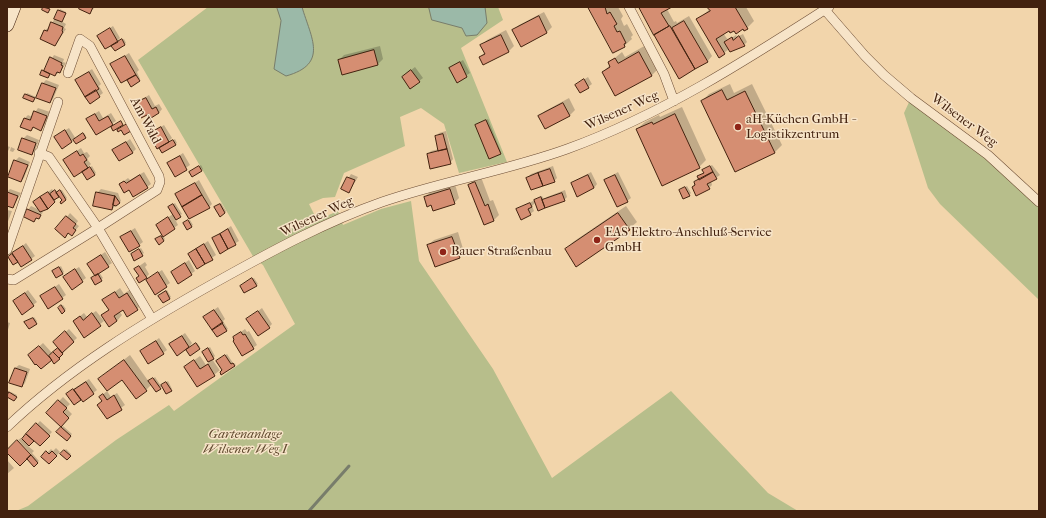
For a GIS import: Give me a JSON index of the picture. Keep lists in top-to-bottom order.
{
  "streets": {
    "street": ["Wilsener Weg", "Am Wald"]
  },
  "parks": ["Gartenanlage Wilsener Weg I"],
  "places": ["aH-Küchen GmbH - Logistikzentrum", "EAS Elektro-Anschluß-Service GmbH", "Bauer Straßenbau"]
}
